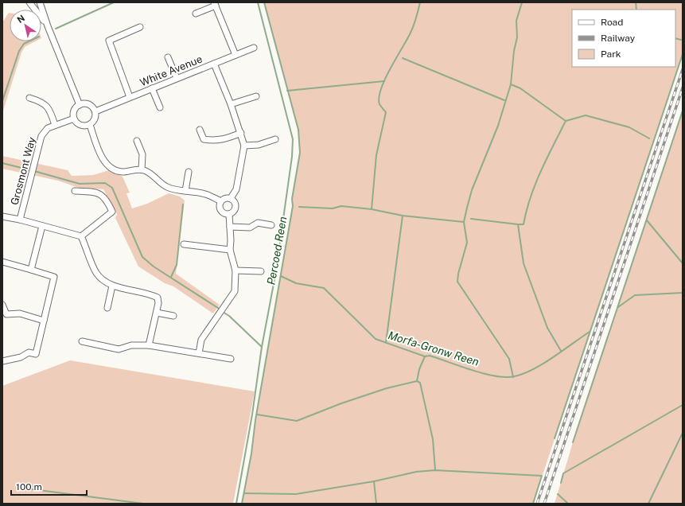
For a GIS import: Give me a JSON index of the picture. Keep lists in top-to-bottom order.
{
  "streets": {
    "street": ["White Avenue", "Grosmont Way"]
  },
  "crossings": [
    ["White Avenue", "Grosmont Way"]
  ],
  "water": ["Percoed Reen", "Morfa-Gronw Reen"],
  "legend": ["Road", "Railway", "Park"],
  "scale_bar": "100 m",
  "north": "top left"
}
